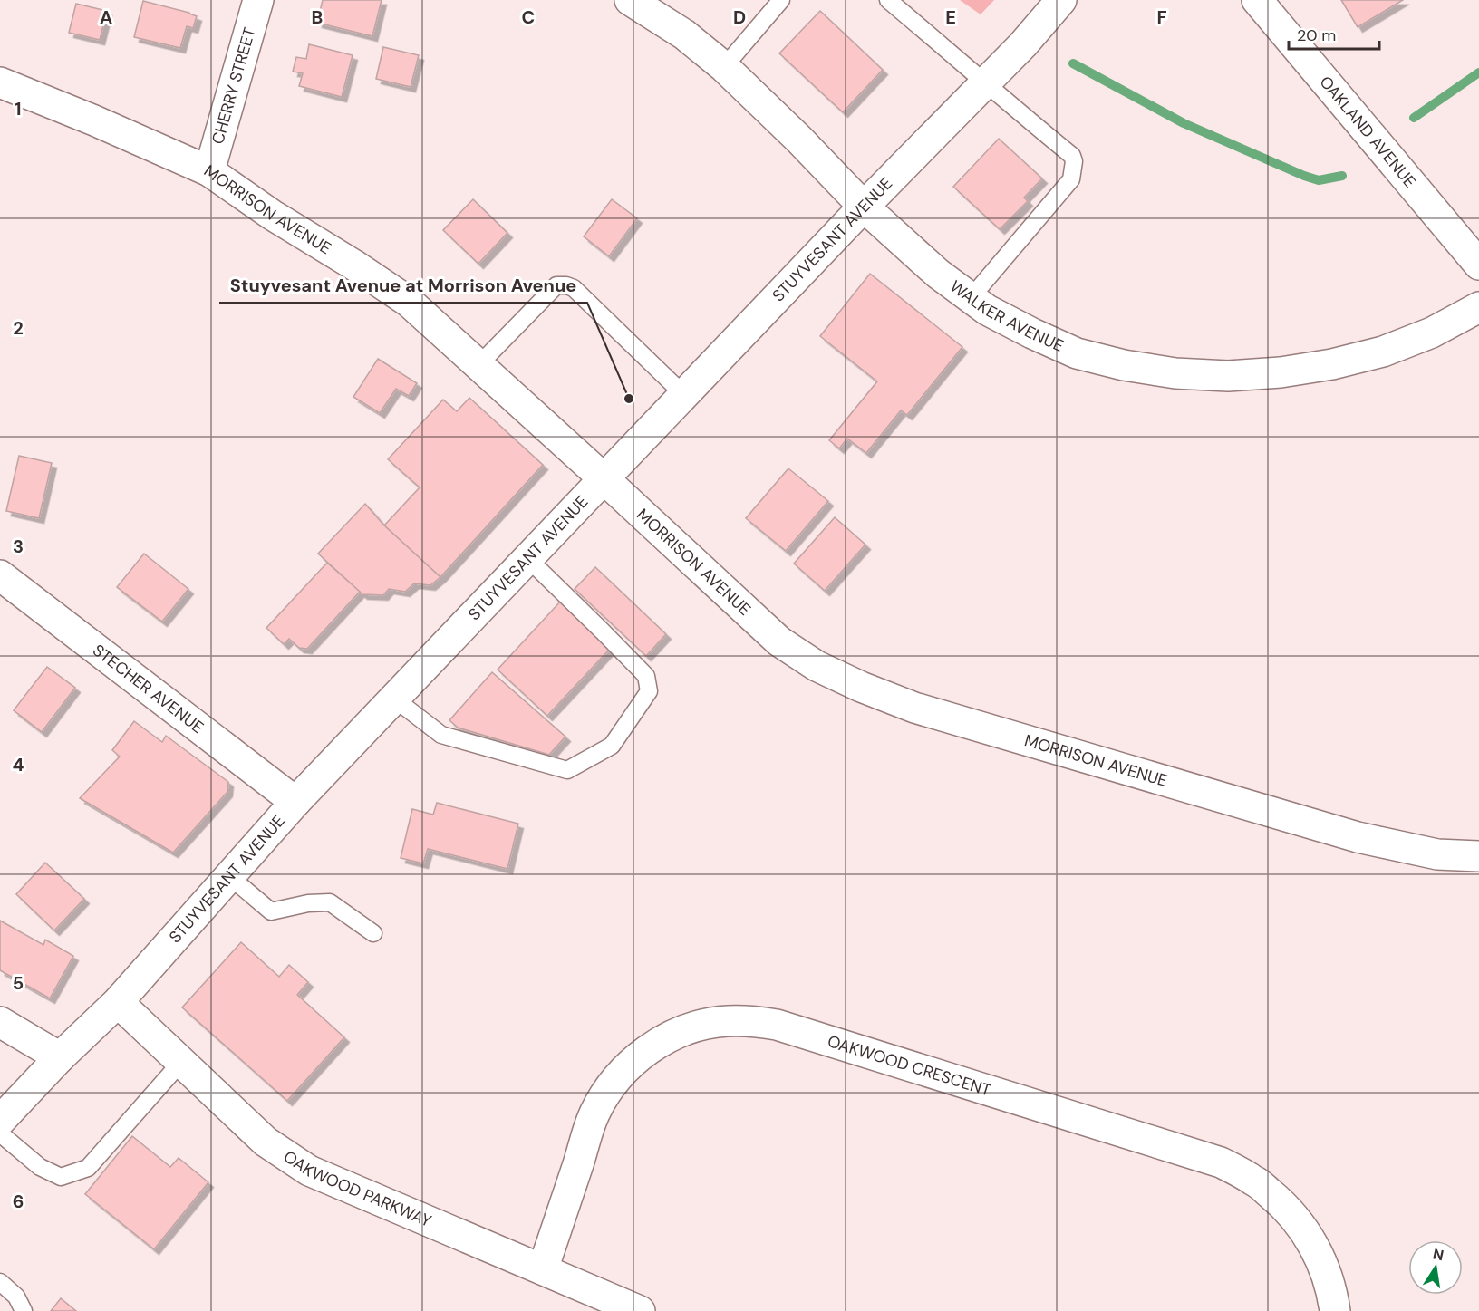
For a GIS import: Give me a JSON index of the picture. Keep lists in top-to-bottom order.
{
  "streets": {
    "street": [
      "CHERRY STREET",
      "OAKLAND AVENUE",
      "MORRISON AVENUE",
      "STUYVESANT AVENUE",
      "WALKER AVENUE",
      "STECHER AVENUE",
      "OAKWOOD CRESCENT",
      "OAKWOOD PARKWAY"
    ]
  },
  "crossings": [
    ["CHERRY STREET", "MORRISON AVENUE"],
    ["MORRISON AVENUE", "STUYVESANT AVENUE"],
    ["STUYVESANT AVENUE", "WALKER AVENUE"],
    ["STUYVESANT AVENUE", "STECHER AVENUE"],
    ["STUYVESANT AVENUE", "OAKWOOD PARKWAY"],
    ["OAKWOOD CRESCENT", "OAKWOOD PARKWAY"]
  ],
  "places": ["Stuyvesant Avenue at Morrison Avenue"],
  "scale_bar": "20 m",
  "north": "top",
  "grid": {
    "columns": [
      "A",
      "B",
      "C",
      "D",
      "E",
      "F"
    ],
    "rows": [
      "1",
      "2",
      "3",
      "4",
      "5",
      "6"
    ]
  }
}
